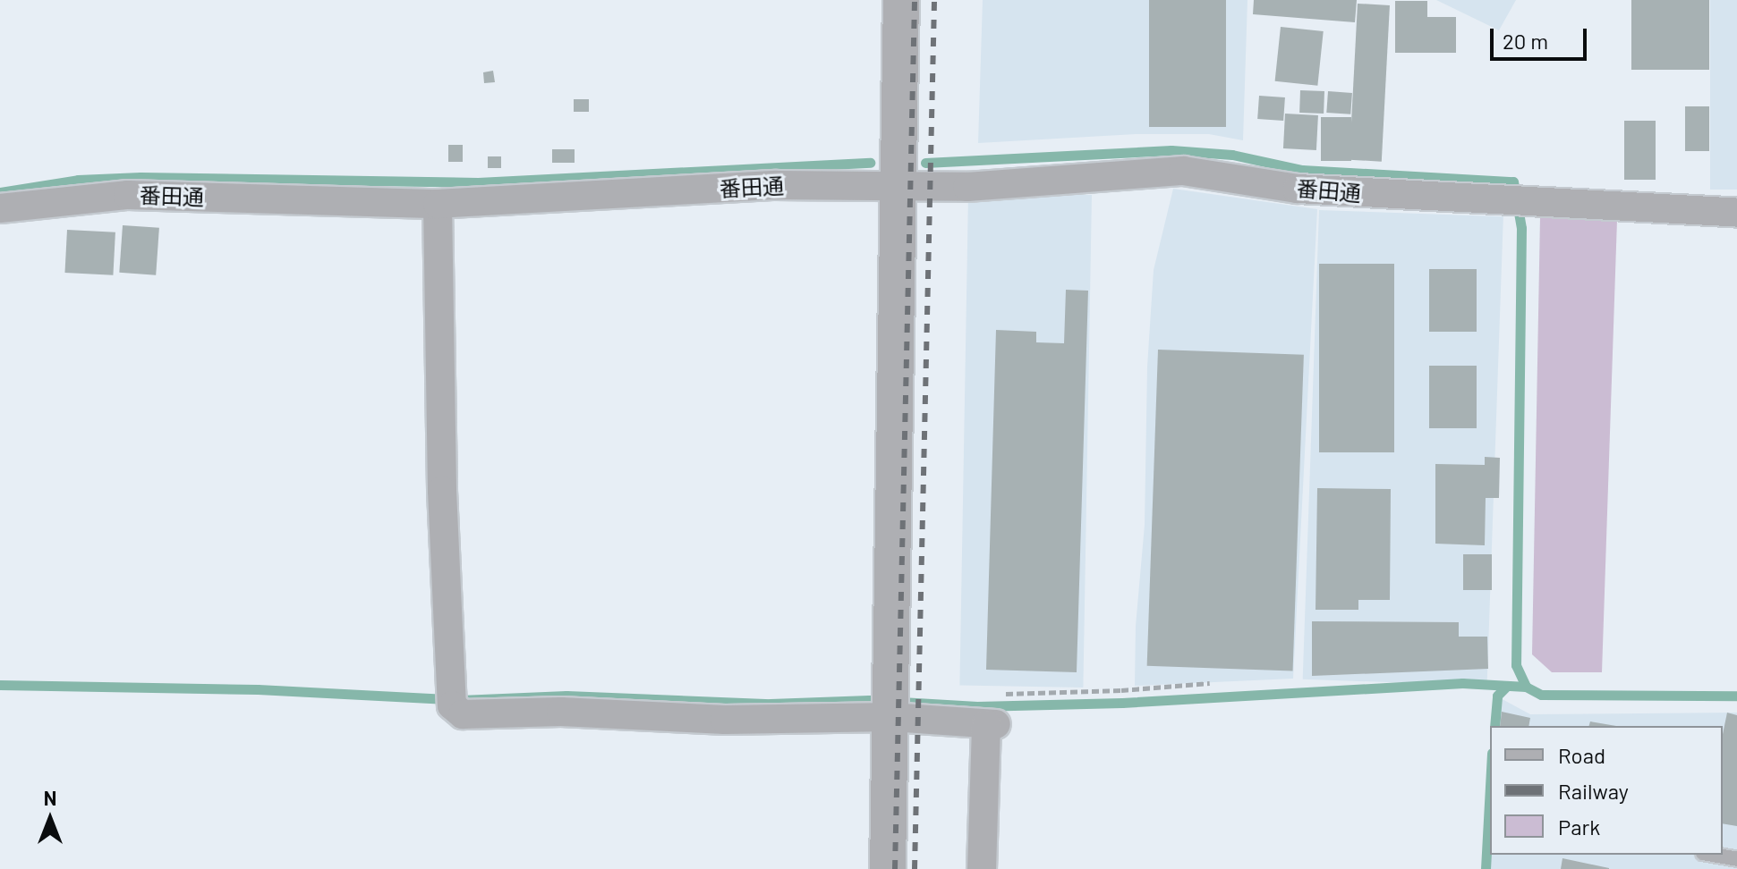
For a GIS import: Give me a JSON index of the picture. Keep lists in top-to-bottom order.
{
  "streets": {
    "street": ["番田通"]
  },
  "legend": ["Road", "Railway", "Park"],
  "scale_bar": "20 m",
  "north": "top"
}
